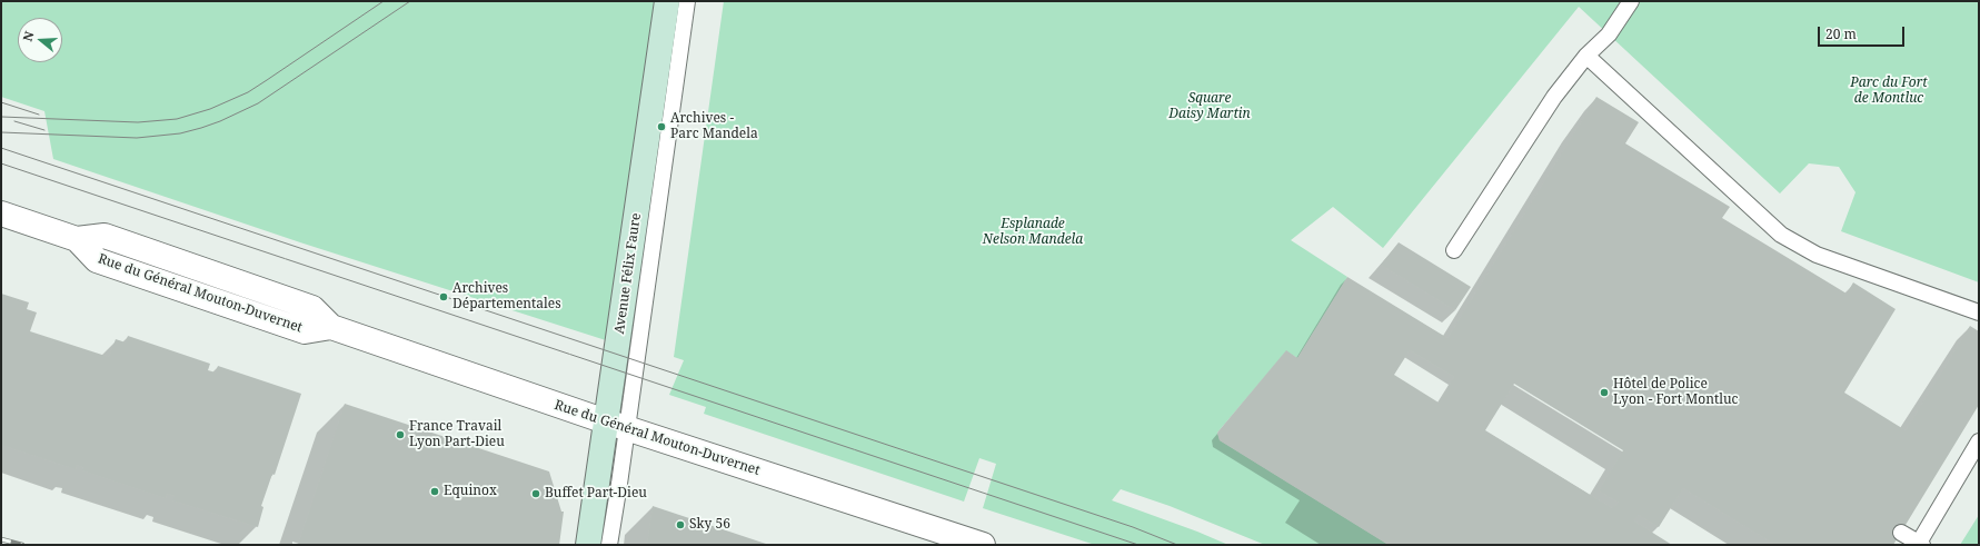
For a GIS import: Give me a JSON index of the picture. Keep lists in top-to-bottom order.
{
  "streets": {
    "main road": ["Avenue Félix Faure"],
    "street": ["Rue du Général Mouton-Duvernet"]
  },
  "crossings": [
    ["Avenue Félix Faure", "Rue du Général Mouton-Duvernet"]
  ],
  "parks": ["Parc du Fort de Montluc", "Square Daisy Martin", "Esplanade Nelson Mandela"],
  "places": [
    "Archives - Parc Mandela",
    "Archives Départementales",
    "Hôtel de Police Lyon - Fort Montluc",
    "France Travail Lyon Part-Dieu",
    "Equinox",
    "Buffet Part-Dieu",
    "Sky 56"
  ],
  "scale_bar": "20 m",
  "north": "left"
}
